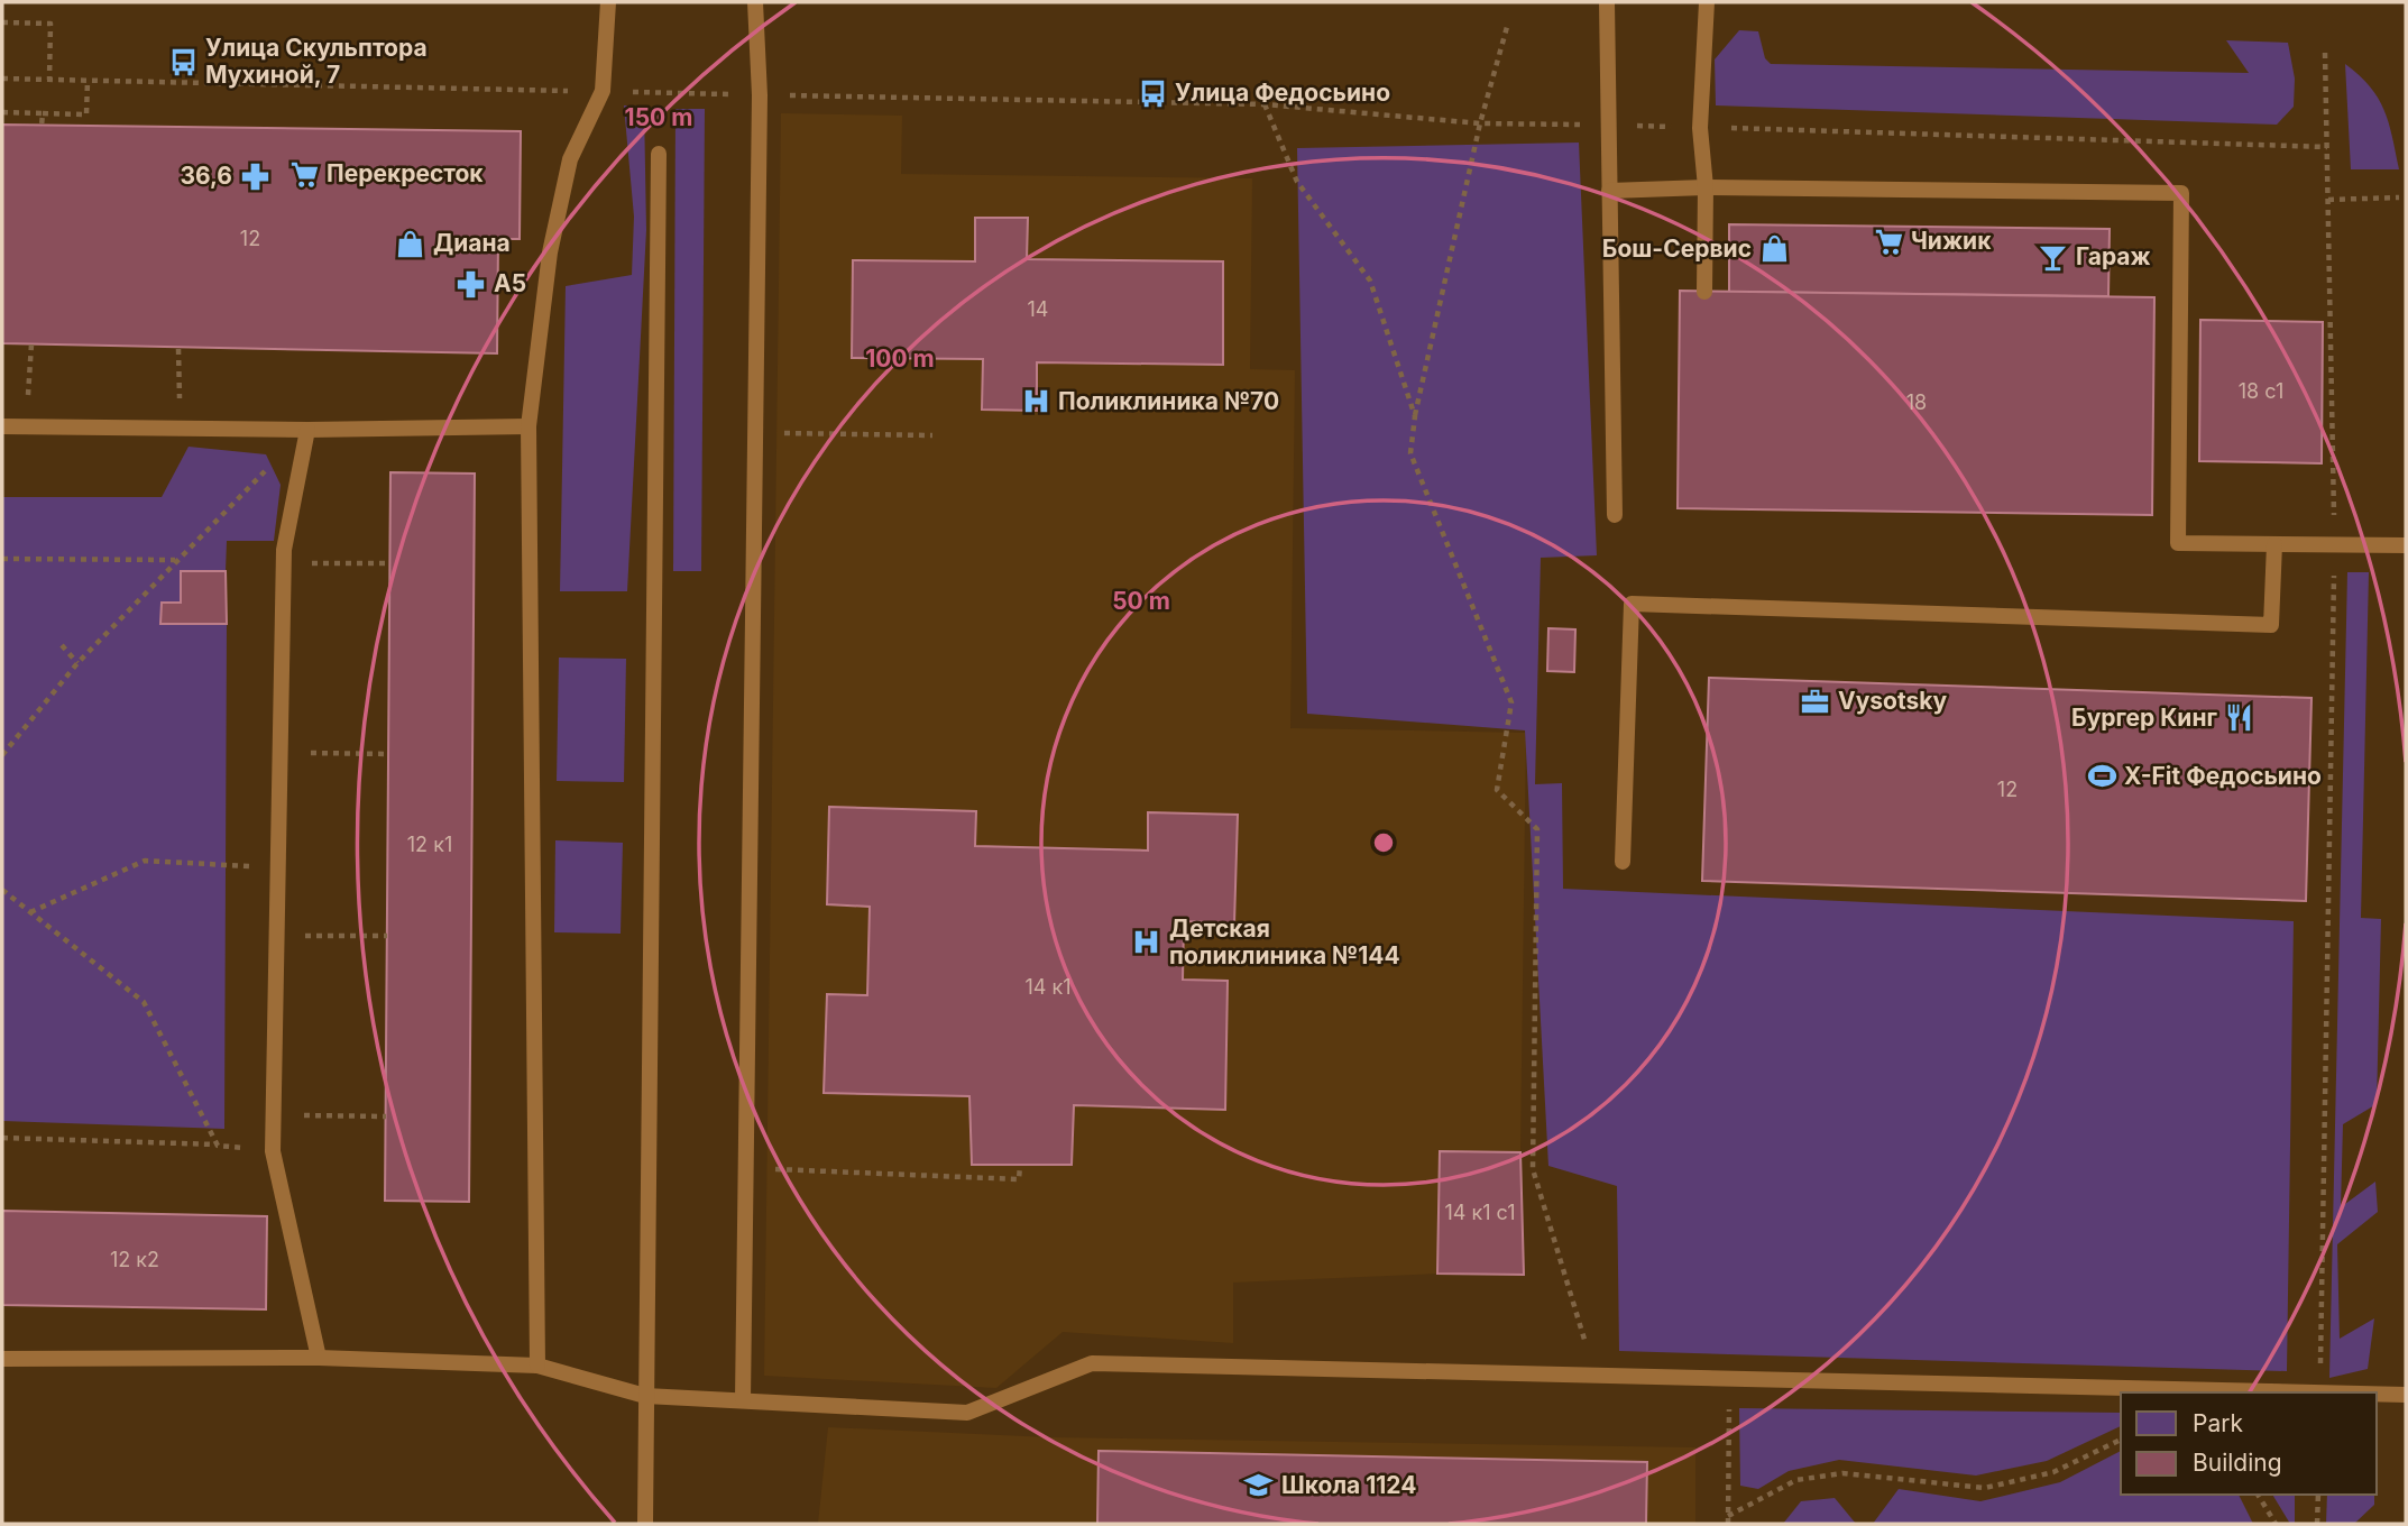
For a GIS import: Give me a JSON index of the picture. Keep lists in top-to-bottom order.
{
  "places": {
    "bus stop": ["Улица Скульптора Мухиной, 7", "Улица Федосьино"],
    "supermarket": ["Перекресток", "Чижик"],
    "pharmacy": ["36,6", "А5"],
    "shop": ["Диана", "Бош-Сервис"],
    "bar": ["Гараж"],
    "hospital": ["Поликлиника №70", "Детская поликлиника №144"],
    "office": ["Vysotsky"],
    "restaurant": ["Бургер Кинг"],
    "sports": ["X-Fit Федосьино"],
    "school or university": ["Школа 1124"]
  },
  "house_numbers": [
    "12",
    "14",
    "18 с1",
    "18",
    "12",
    "12 к1",
    "14 к1",
    "14 к1 с1",
    "12 к2"
  ],
  "legend": ["Park", "Building"],
  "rings": ["150 m", "100 m", "50 m"]
}
